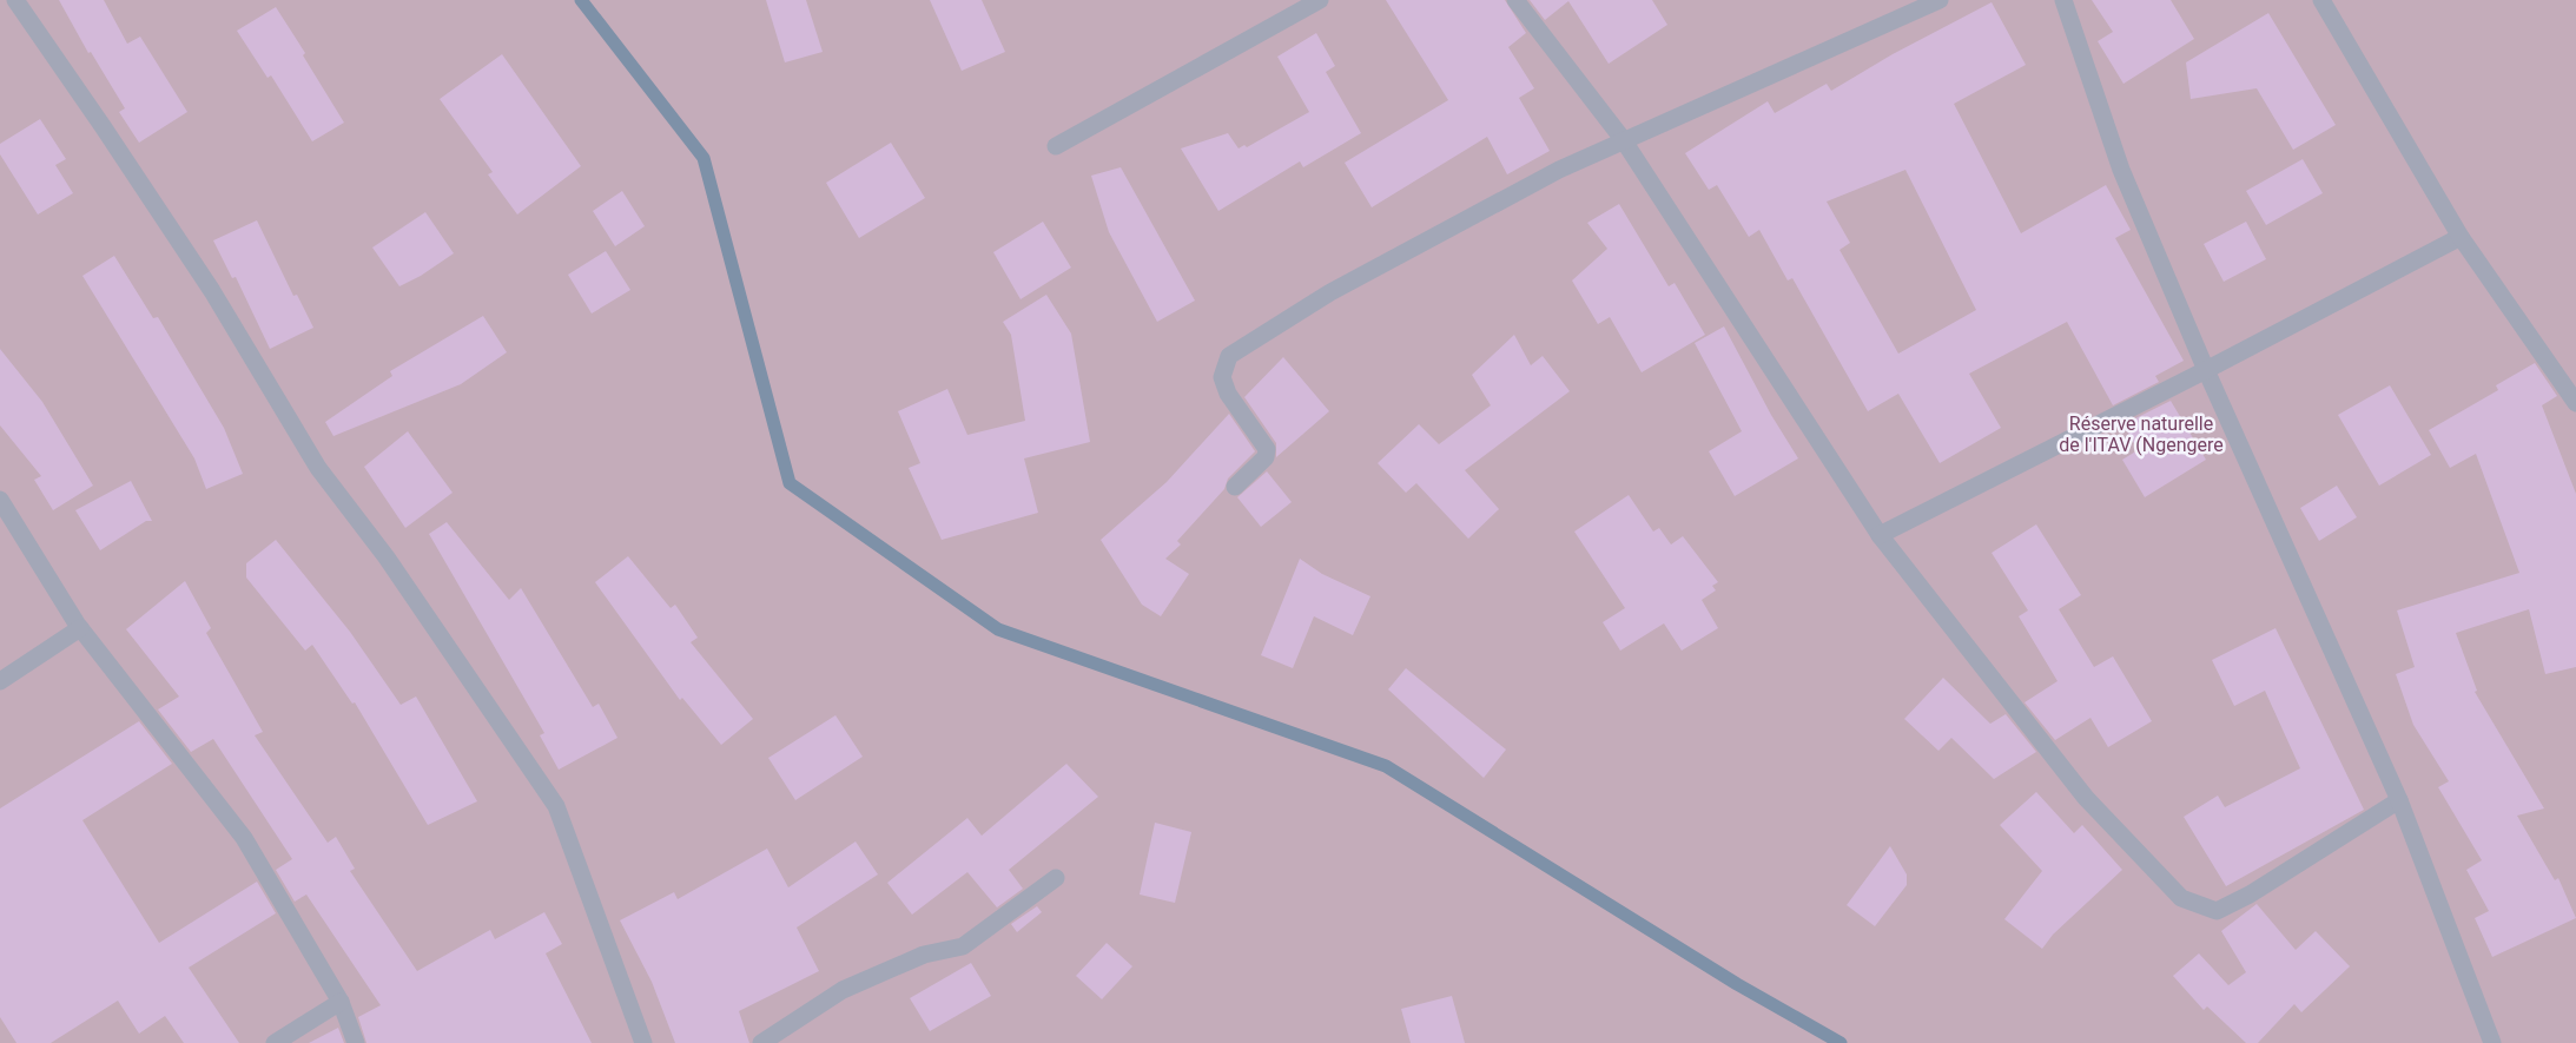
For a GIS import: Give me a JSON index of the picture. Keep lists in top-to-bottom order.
{
  "parks": ["Réserve naturelle de l'ITAV (Ngengere"]
}
